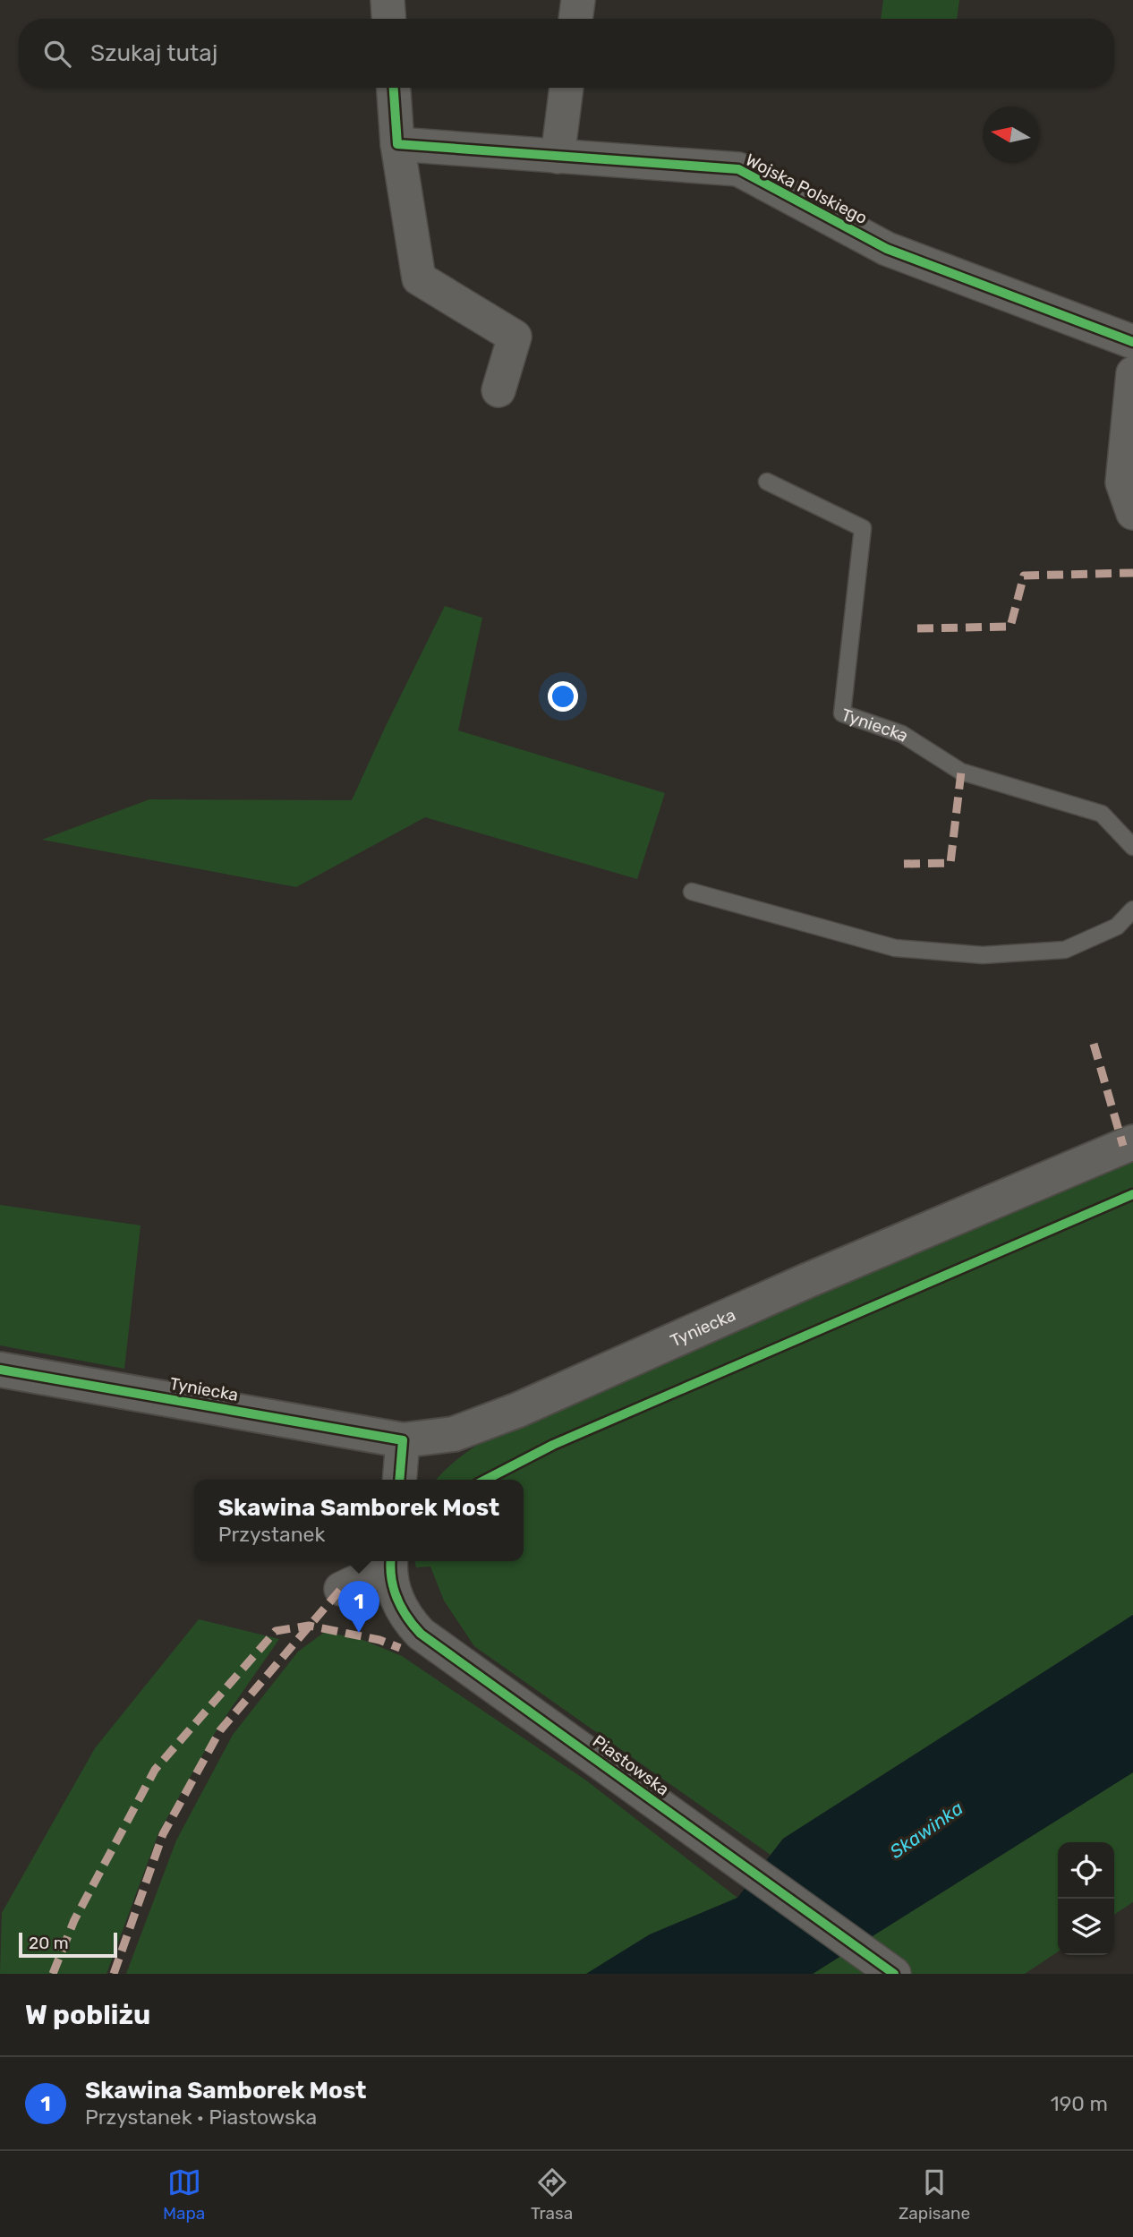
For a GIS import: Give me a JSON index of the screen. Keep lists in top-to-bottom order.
{
  "streets": {
    "street": ["Wojska Polskiego", "Tyniecka", "Piastowska"]
  },
  "water": ["Skawinka"],
  "scale_bar": "20 m",
  "north": "left",
  "page": {
    "search": "Szukaj tutaj",
    "popup": ["Skawina Samborek Most", "Przystanek"],
    "pins": "1",
    "scale": "20 m",
    "heading": "W pobliżu",
    "list": [
      {
        "mark": "1",
        "name": "Skawina Samborek Most",
        "note": "Przystanek · Piastowska",
        "value": "190 m"
      }
    ],
    "nav": ["Mapa", "Trasa", "Zapisane"]
  }
}
